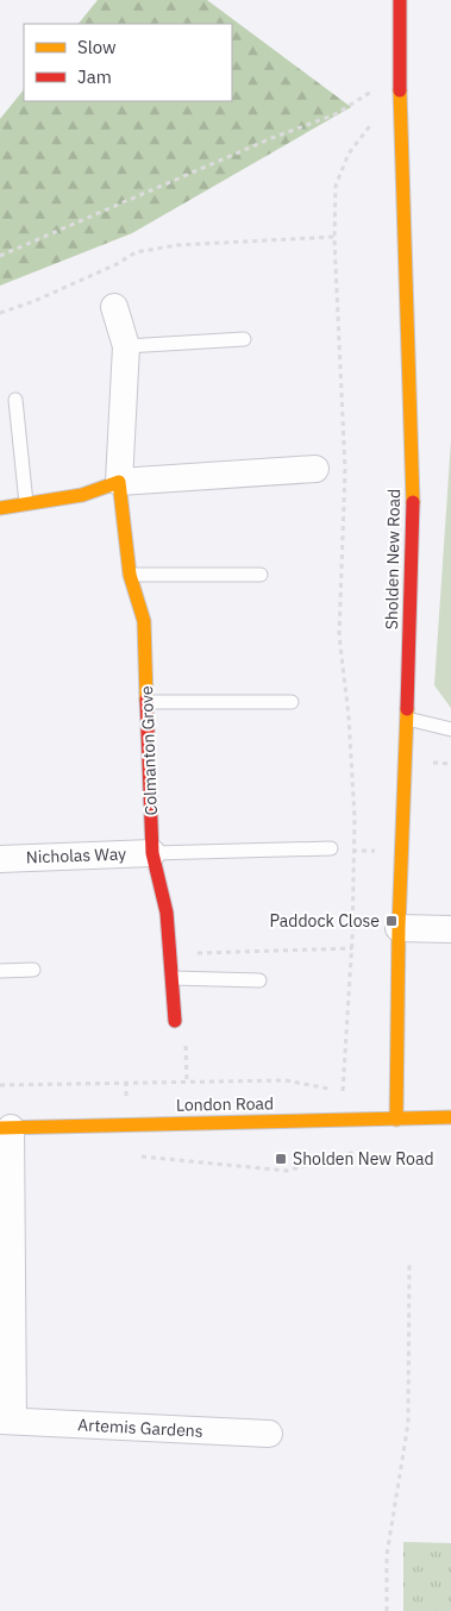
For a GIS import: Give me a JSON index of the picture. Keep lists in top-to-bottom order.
{
  "streets": {
    "street": [
      "Sholden New Road",
      "Colmanton Grove",
      "Nicholas Way",
      "London Road",
      "Artemis Gardens"
    ]
  },
  "crossings": [
    ["Sholden New Road", "London Road"],
    ["Colmanton Grove", "Nicholas Way"],
    ["London Road", "Artemis Gardens"]
  ],
  "places": {
    "transit": ["Paddock Close", "Sholden New Road"]
  },
  "legend": ["Slow", "Jam"]
}
